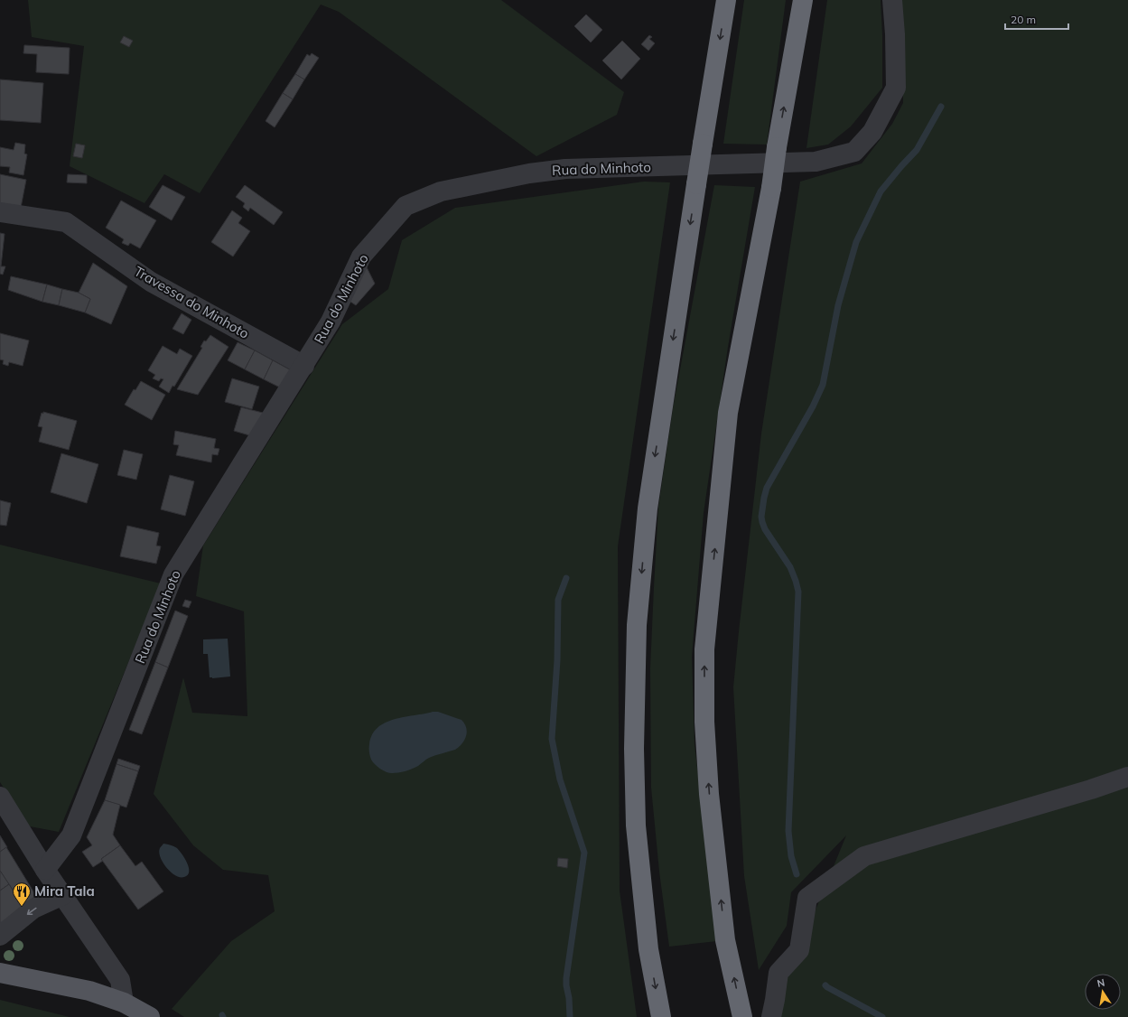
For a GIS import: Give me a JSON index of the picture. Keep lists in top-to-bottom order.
{
  "streets": {
    "street": ["Rua do Minhoto", "Travessa do Minhoto"]
  },
  "crossings": [
    ["Rua do Minhoto", "Travessa do Minhoto"]
  ],
  "places": {
    "restaurant": ["Mira Tala"]
  },
  "scale_bar": "20 m",
  "north": "top"
}
